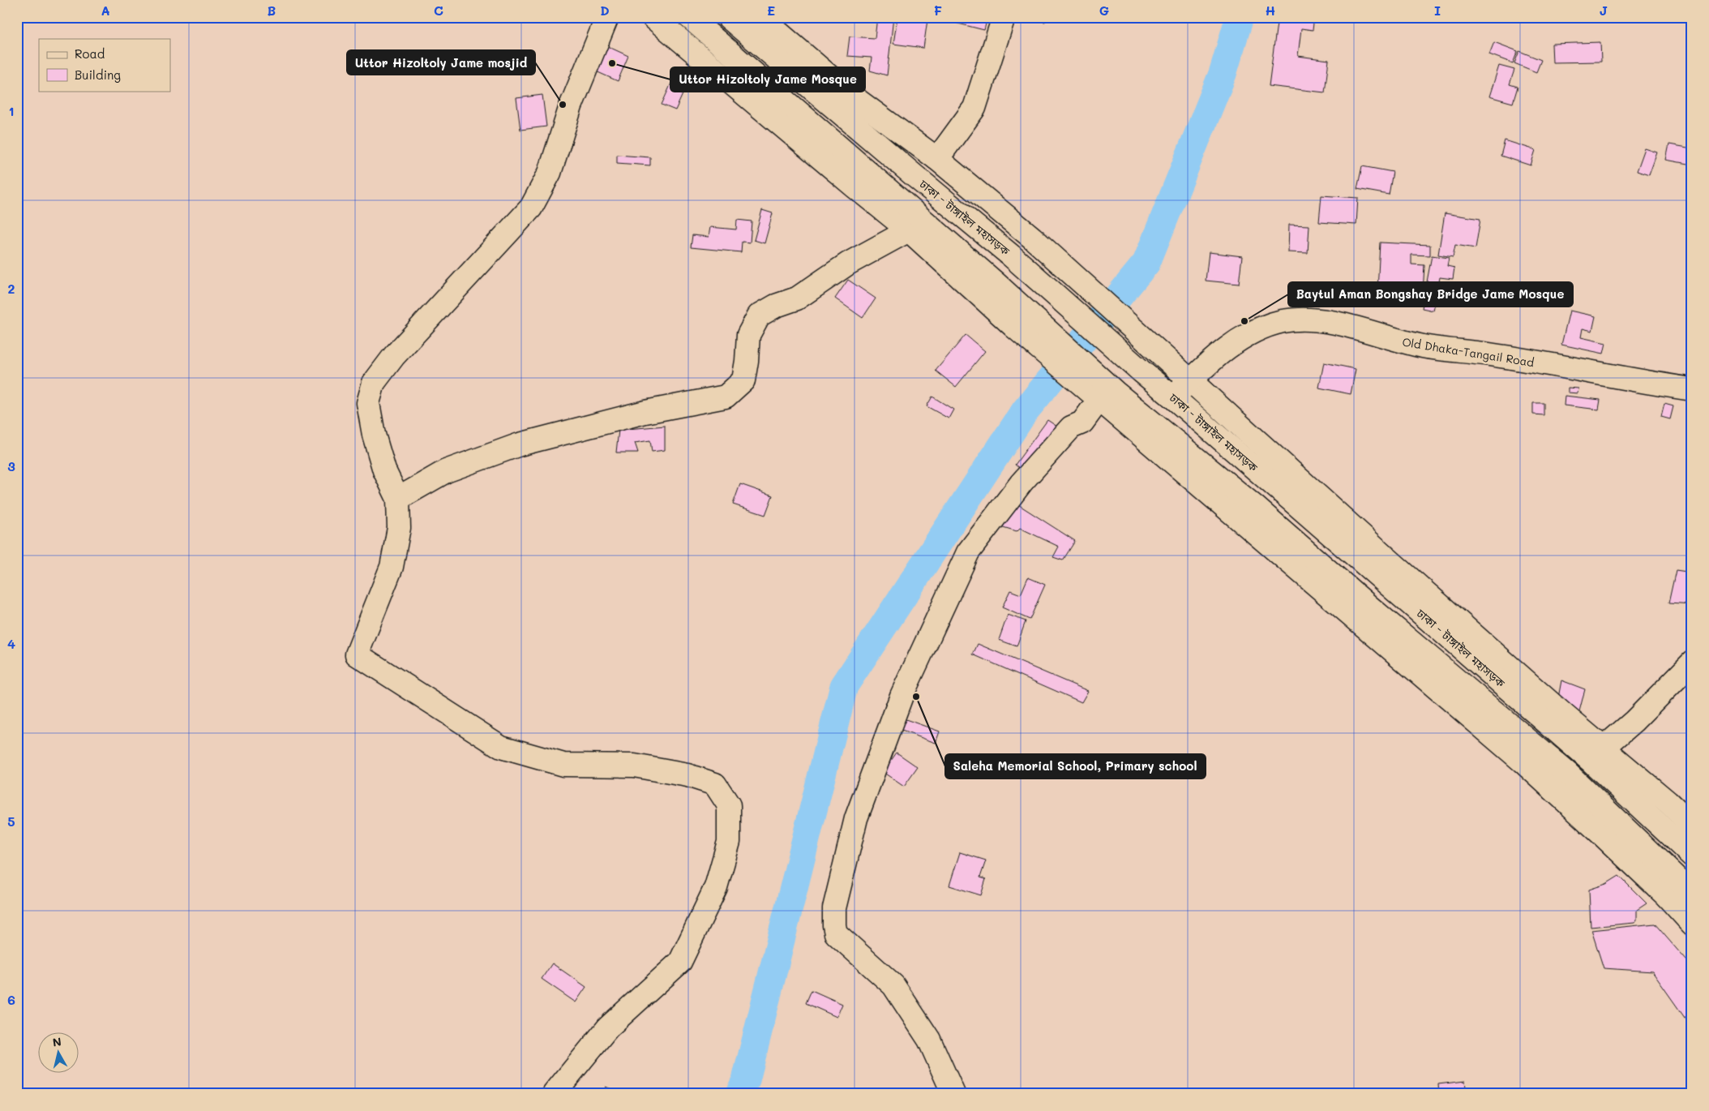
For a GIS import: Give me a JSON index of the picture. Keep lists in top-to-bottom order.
{
  "streets": {
    "main road": ["ঢাকা - টাঙ্গাইল মহাসড়ক", "Old Dhaka-Tangail Road"]
  },
  "crossings": [
    ["ঢাকা - টাঙ্গাইল মহাসড়ক", "Old Dhaka-Tangail Road"]
  ],
  "places": [
    "Uttor Hizoltoly Jame Mosque",
    "Uttor Hizoltoly Jame mosjid",
    "Baytul Aman Bongshay Bridge Jame Mosque",
    "Saleha Memorial School, Primary school"
  ],
  "legend": ["Road", "Building"],
  "north": "top",
  "grid": {
    "columns": [
      "A",
      "B",
      "C",
      "D",
      "E",
      "F",
      "G",
      "H",
      "I",
      "J"
    ],
    "rows": [
      "1",
      "2",
      "3",
      "4",
      "5",
      "6"
    ]
  }
}
